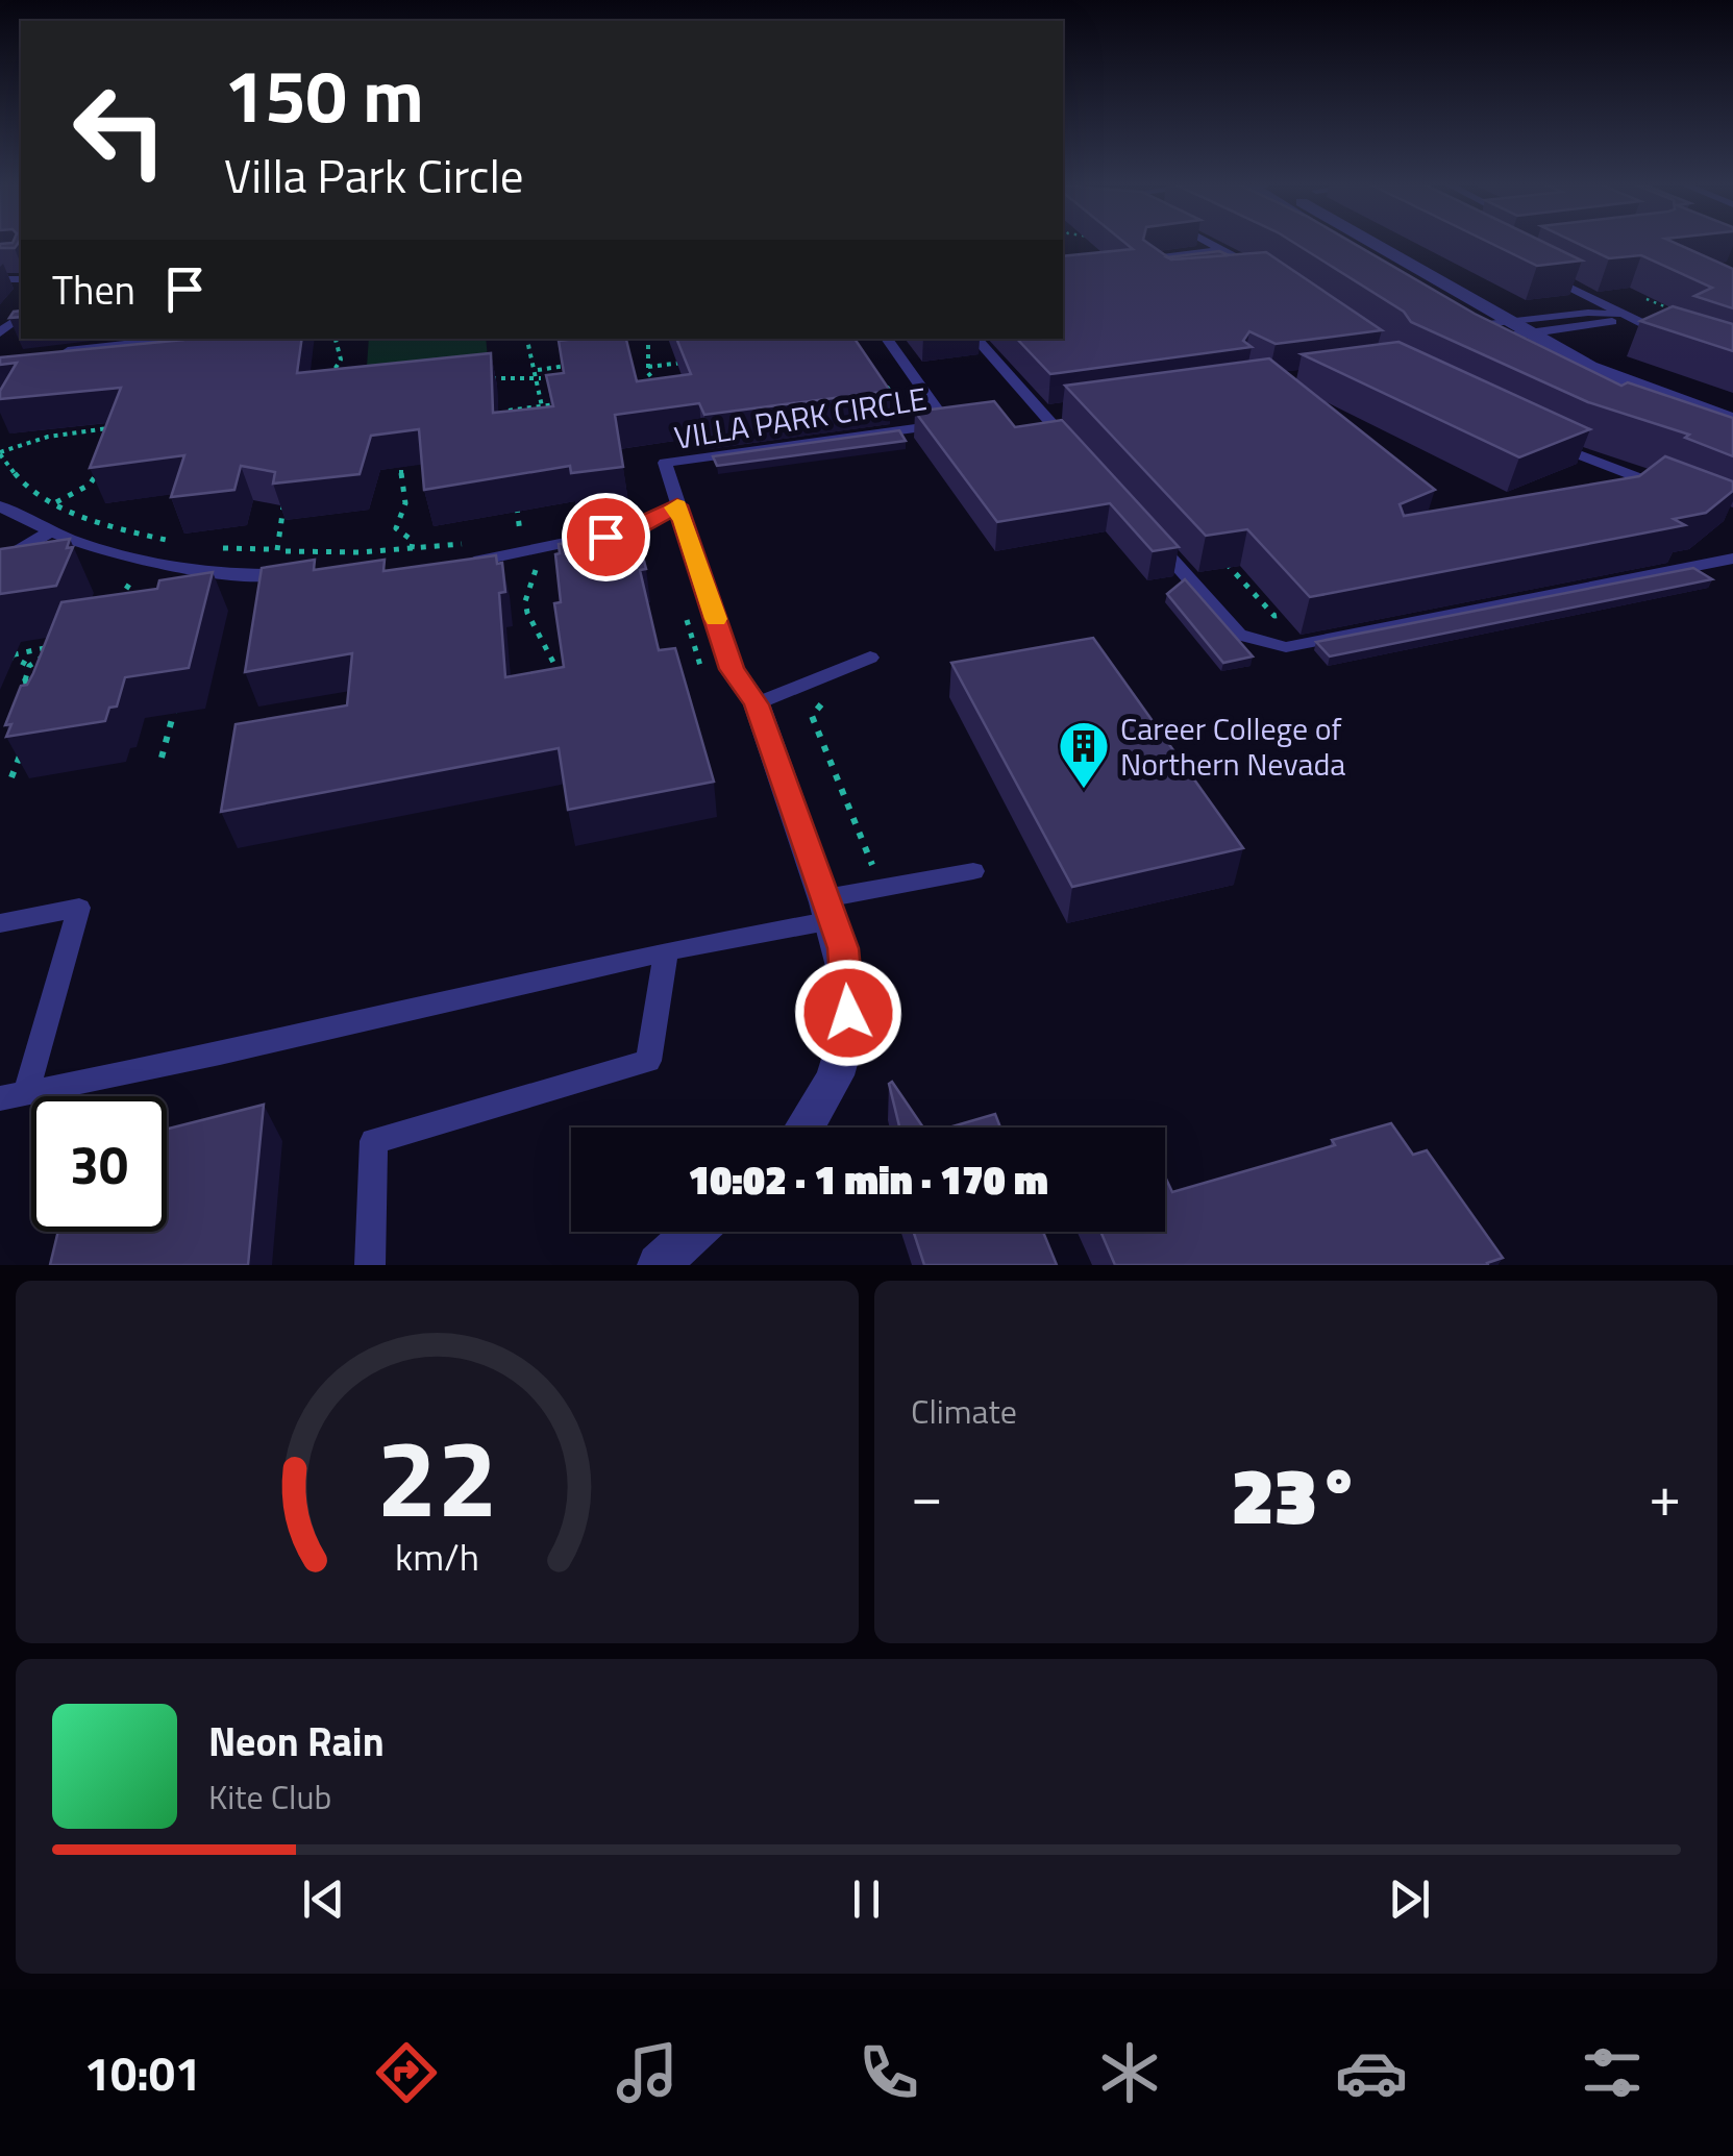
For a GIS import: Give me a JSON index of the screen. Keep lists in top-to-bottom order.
{
  "streets": {
    "lane": ["VILLA PARK CIRCLE"]
  },
  "places": {
    "building": ["Career College of Northern Nevada"]
  },
  "page": {
    "turn": ["150 m", "Villa Park Circle"],
    "then": "Then",
    "limit": "30",
    "trip": "10:02 · 1 min · 170 m",
    "tile": "Climate",
    "heat": ["−", "23°", "+"],
    "song": ["Neon Rain", "Kite Club"],
    "tabs": "10:01",
    "gauge": ["22", "km/h"]
  }
}
